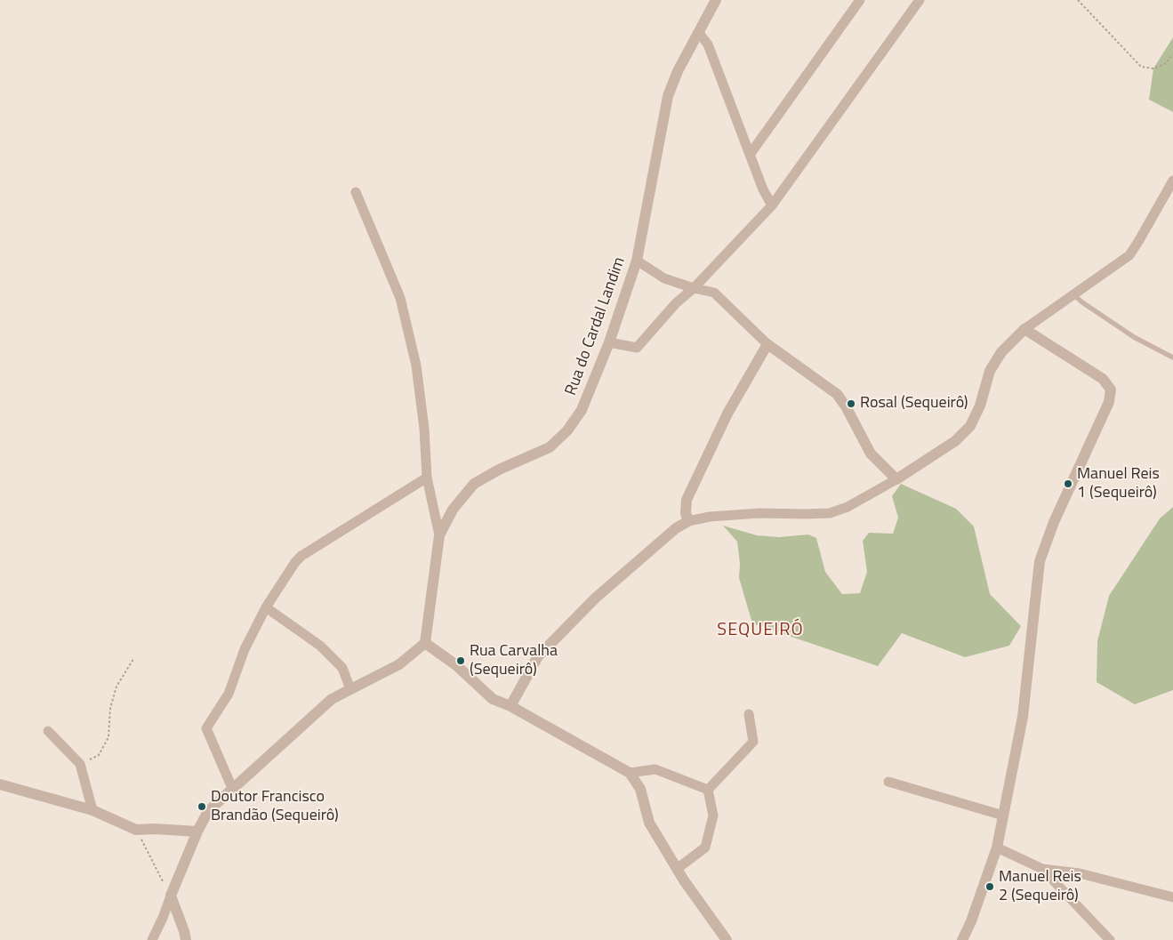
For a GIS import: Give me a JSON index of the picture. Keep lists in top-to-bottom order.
{
  "streets": {
    "street": ["Rua do Cardal Landim"]
  },
  "districts": ["SEQUEIRÓ"],
  "places": [
    "Rosal (Sequeirô)",
    "Manuel Reis 1 (Sequeirô)",
    "Rua Carvalha (Sequeirô)",
    "Doutor Francisco Brandão (Sequeirô)",
    "Manuel Reis 2 (Sequeirô)"
  ]
}
